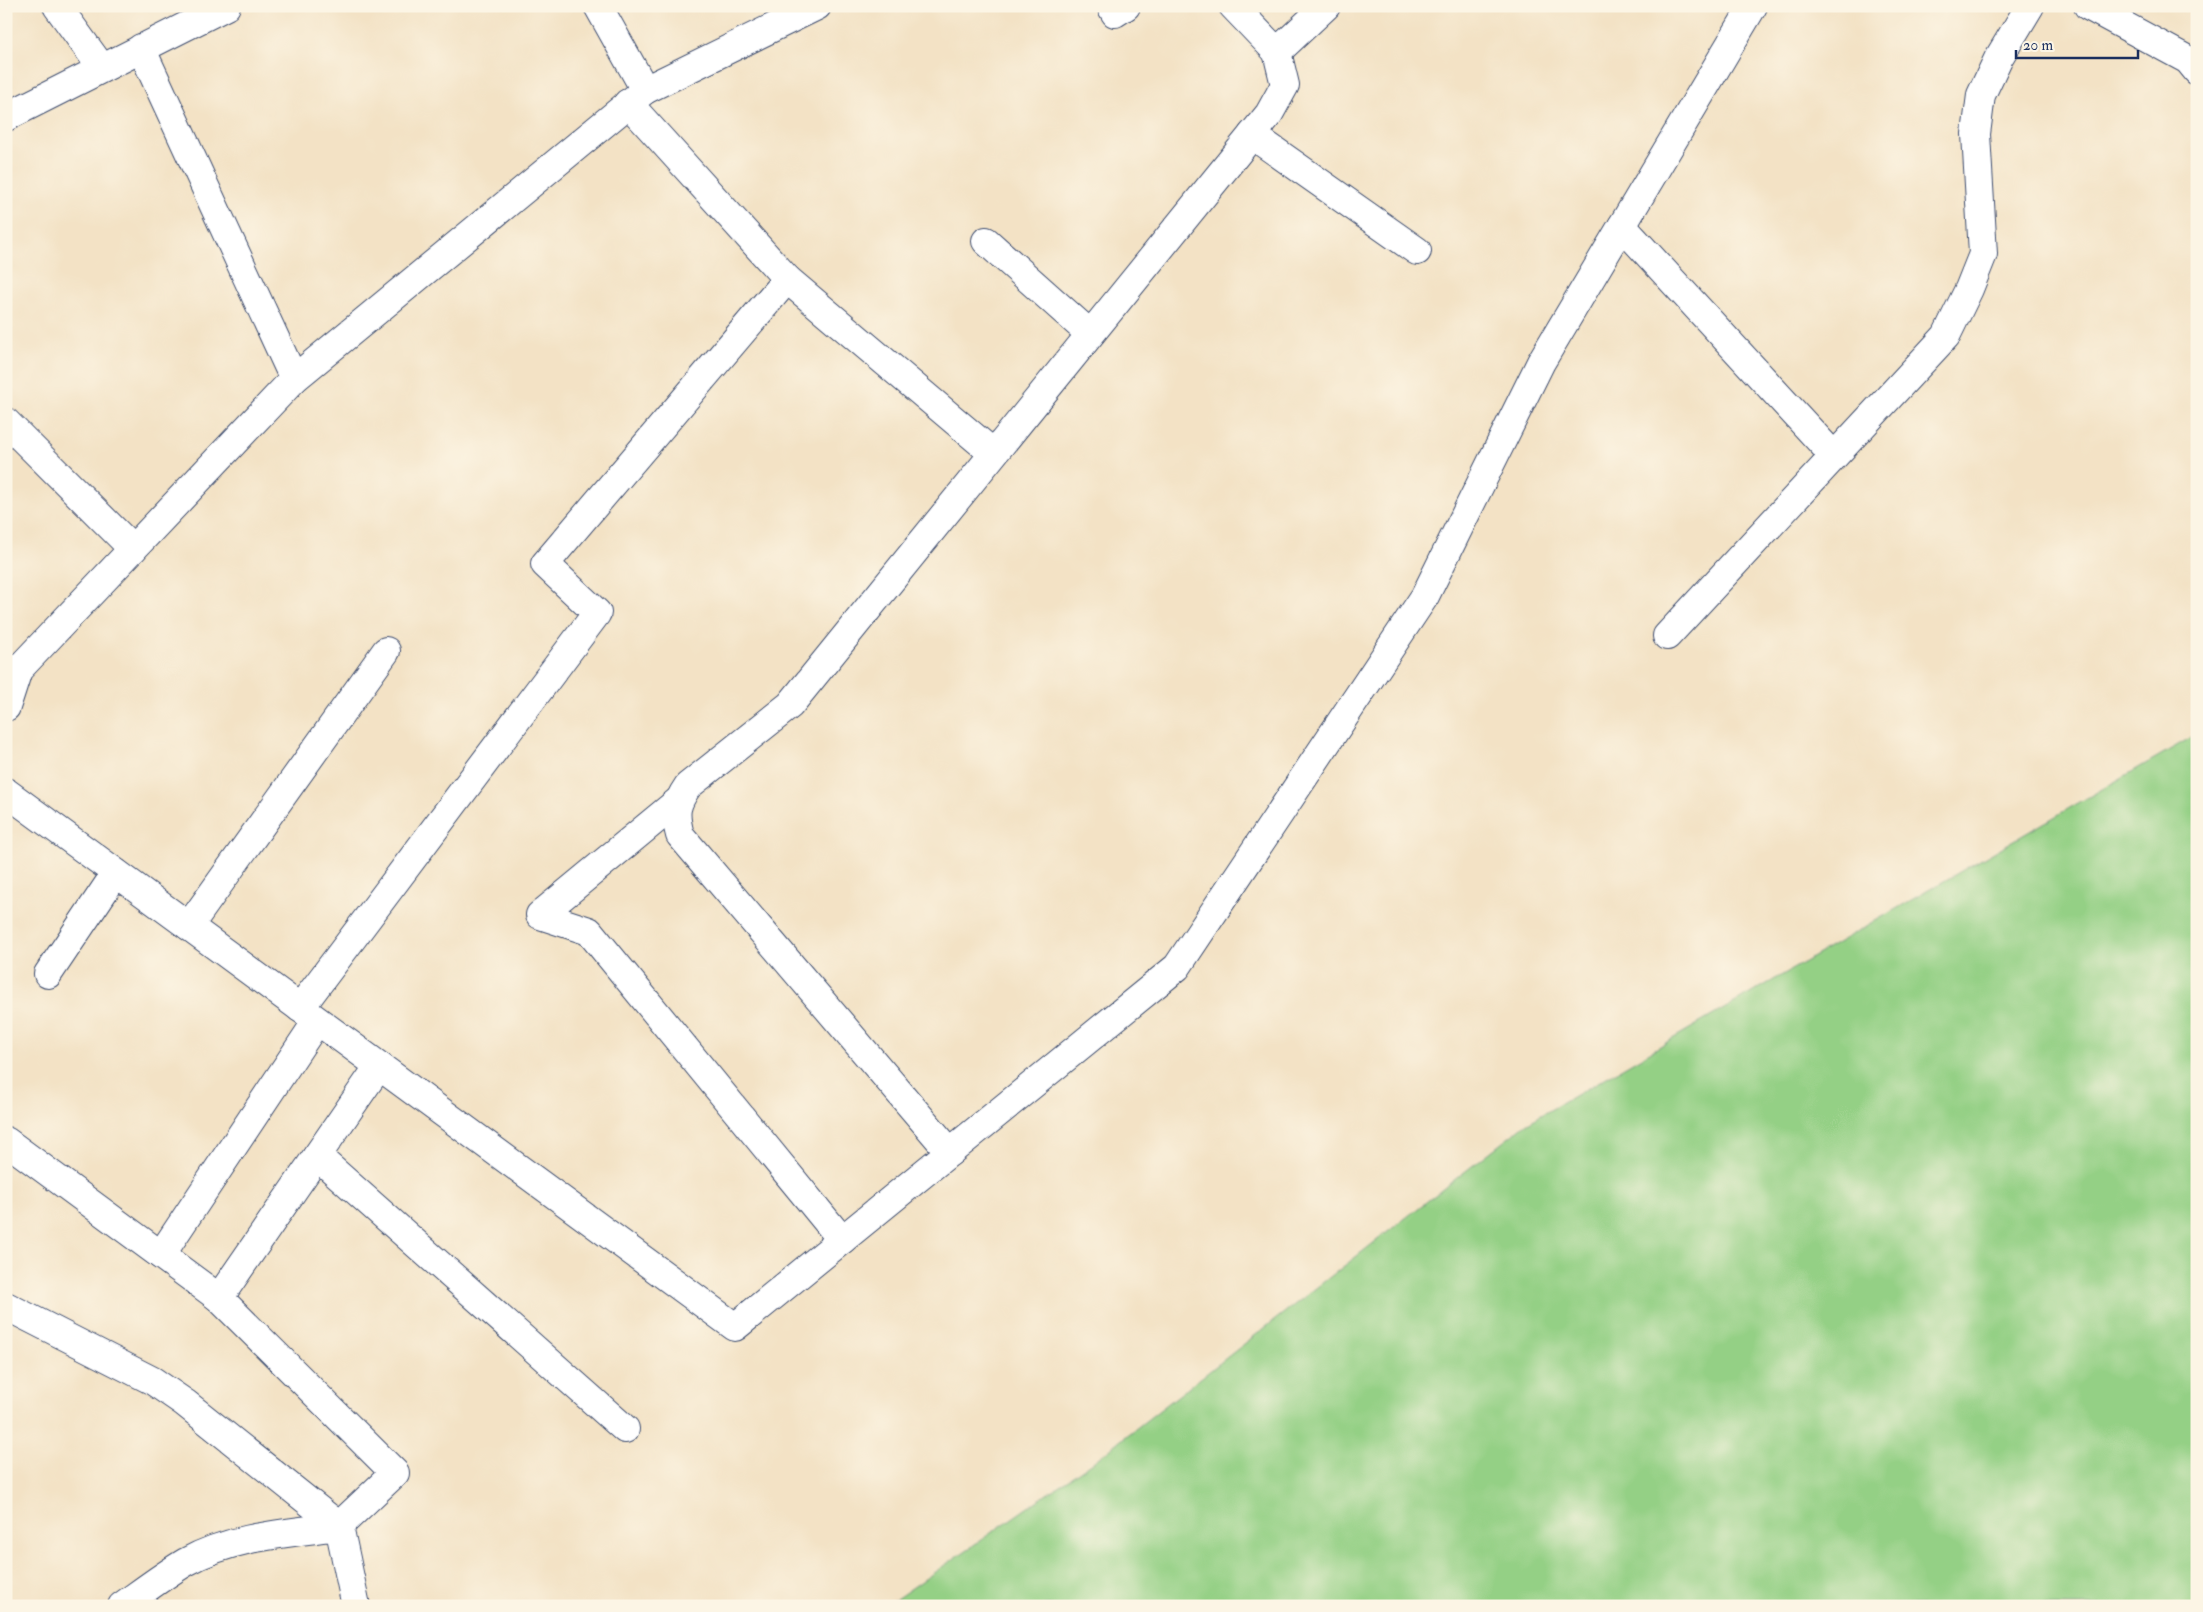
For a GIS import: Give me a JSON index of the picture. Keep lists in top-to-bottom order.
{
  "scale_bar": "20 m"
}
